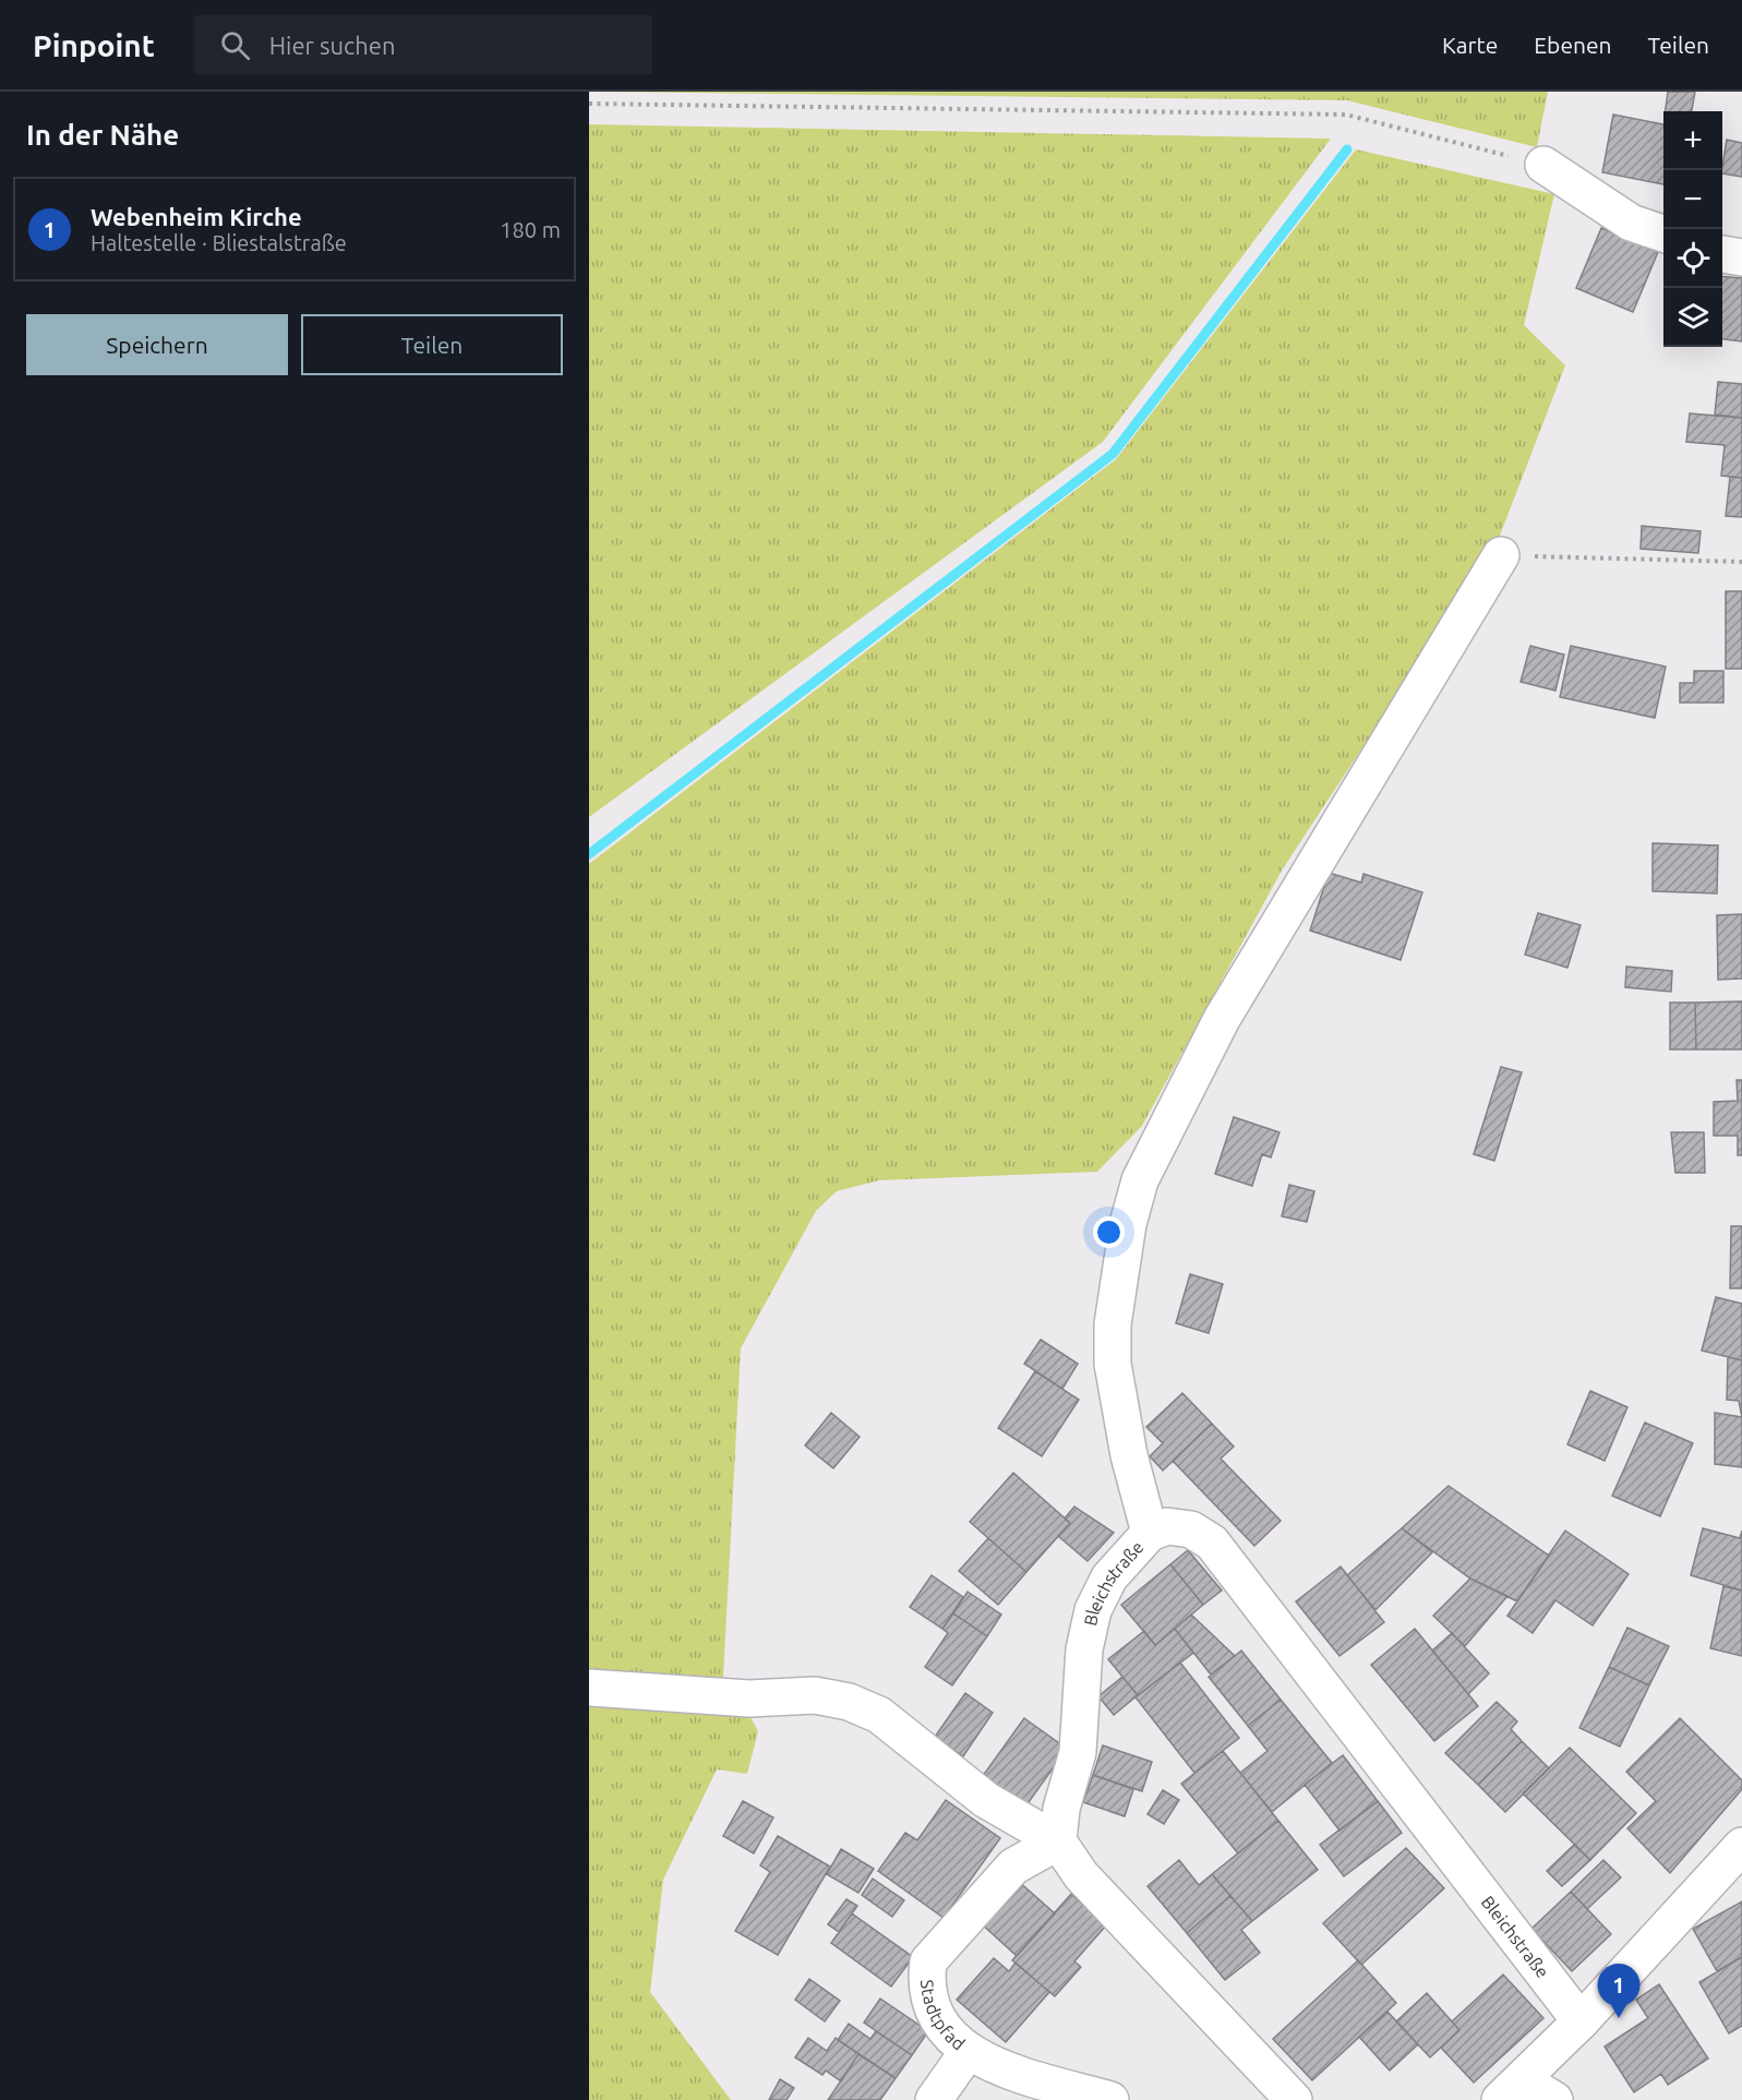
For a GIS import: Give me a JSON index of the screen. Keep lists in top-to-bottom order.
{
  "streets": {
    "street": ["Bleichstraße", "Stadtpfad"]
  },
  "crossings": [
    ["Bleichstraße", "Stadtpfad"]
  ],
  "page": {
    "header": "Pinpoint",
    "search": "Hier suchen",
    "nav": ["Karte", "Ebenen", "Teilen"],
    "heading": "In der Nähe",
    "map_buttons": ["+", "−"],
    "list": [
      {
        "mark": "1",
        "name": "Webenheim Kirche",
        "note": "Haltestelle · Bliestalstraße",
        "value": "180 m"
      }
    ],
    "buttons": ["Speichern", "Teilen"],
    "pins": "1"
  }
}
